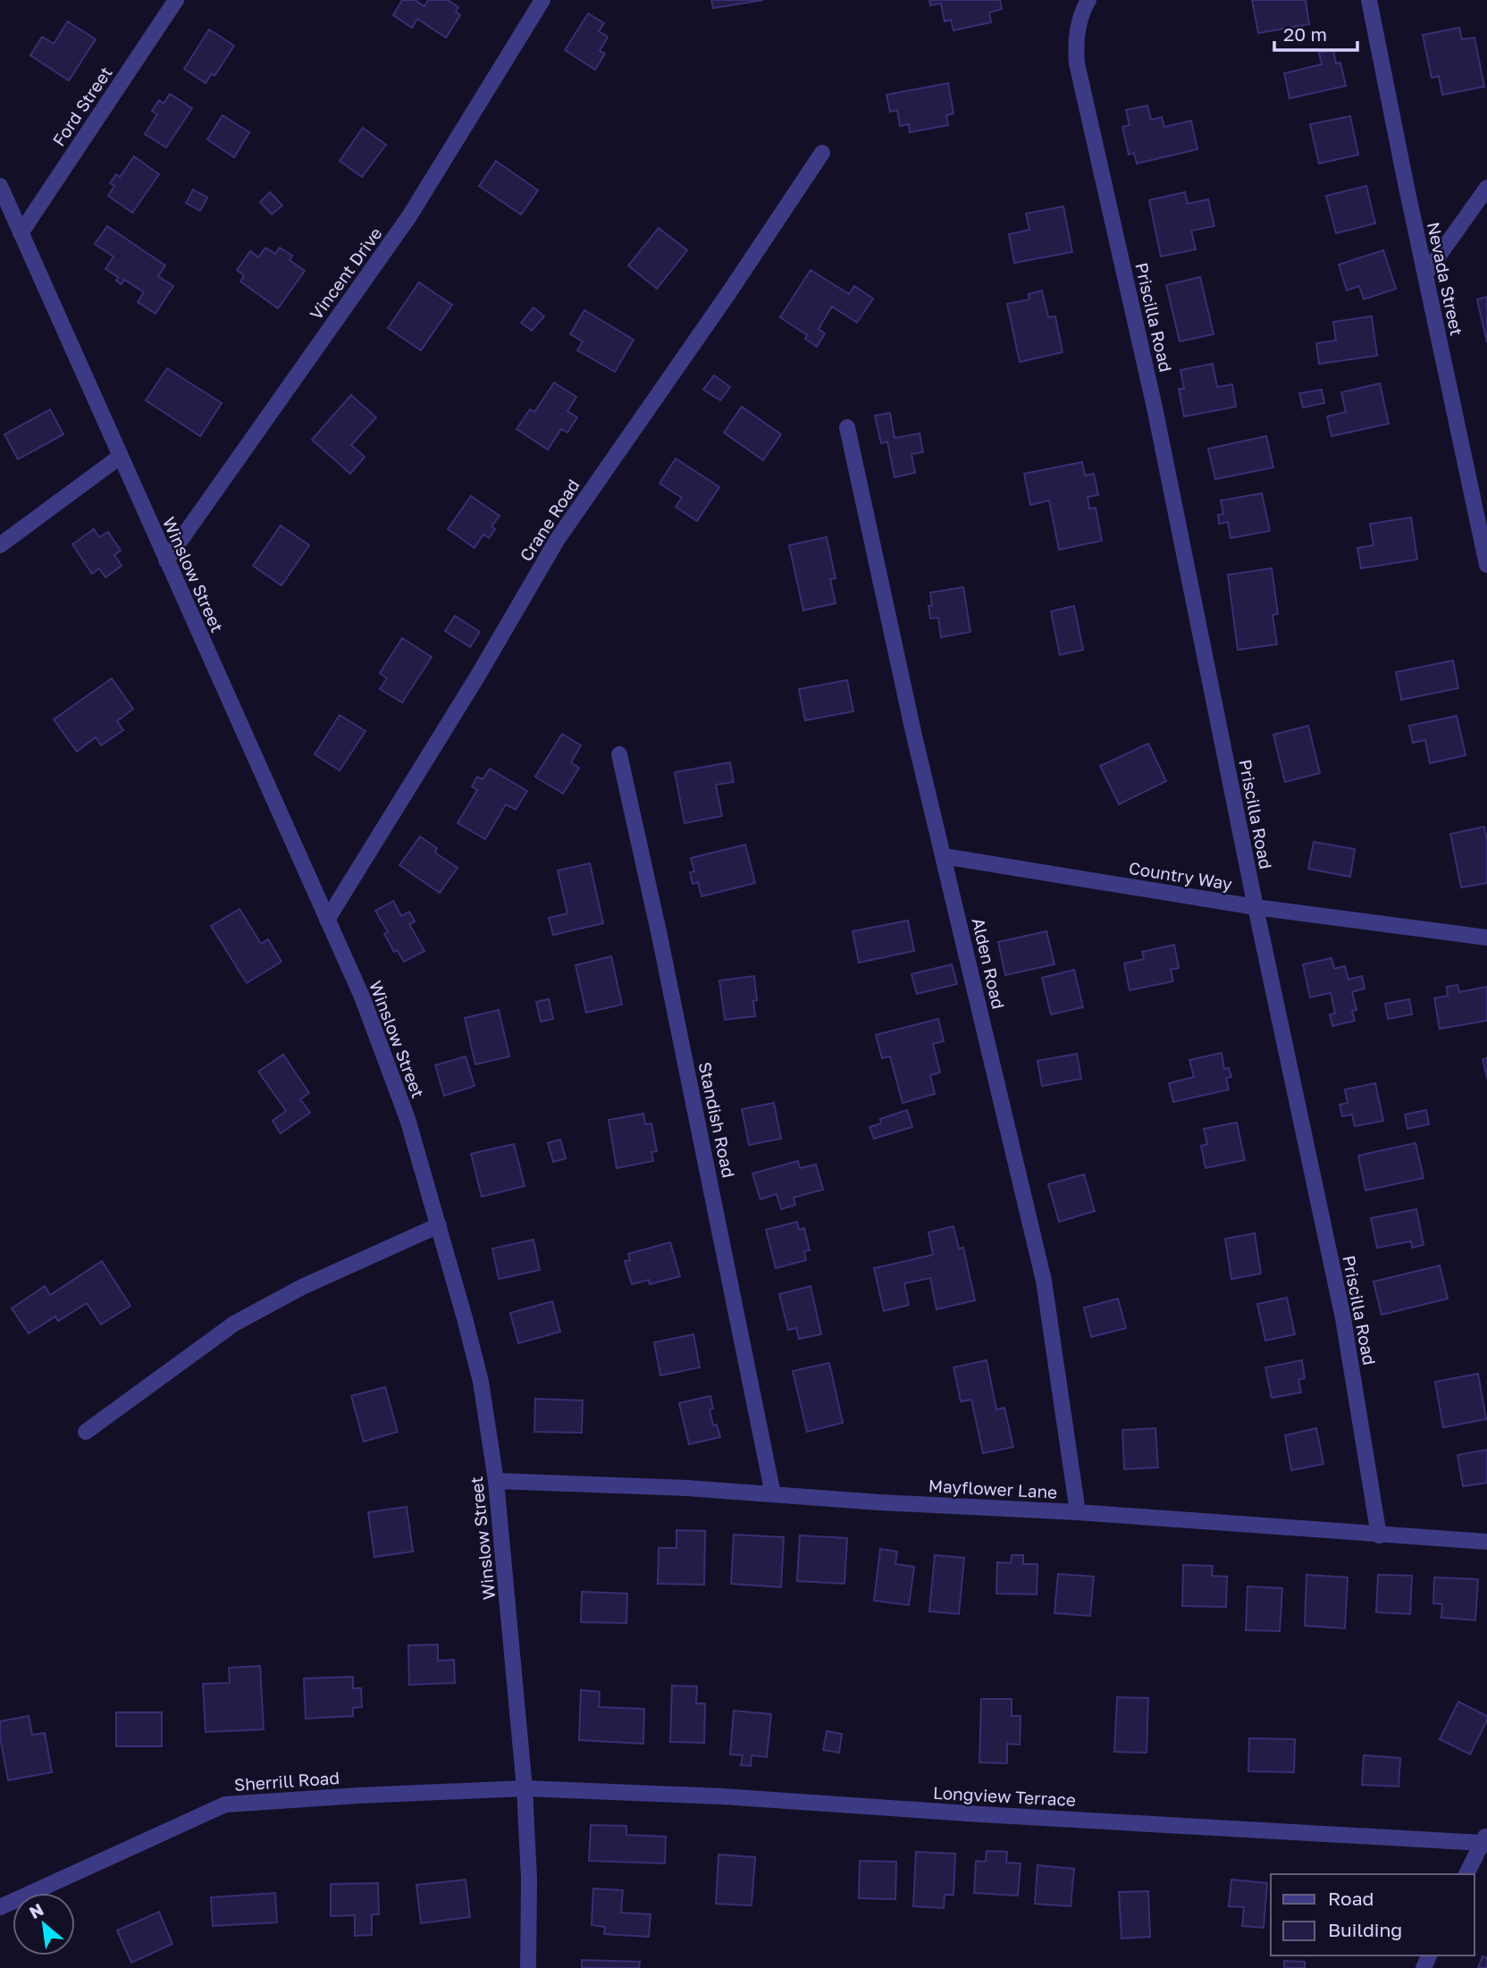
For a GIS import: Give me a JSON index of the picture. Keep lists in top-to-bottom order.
{
  "streets": {
    "street": [
      "Ford Street",
      "Vincent Drive",
      "Nevada Street",
      "Priscilla Road",
      "Crane Road",
      "Winslow Street",
      "Country Way",
      "Alden Road",
      "Standish Road",
      "Mayflower Lane",
      "Sherrill Road",
      "Longview Terrace"
    ]
  },
  "crossings": [
    ["Ford Street", "Winslow Street"],
    ["Vincent Drive", "Winslow Street"],
    ["Priscilla Road", "Country Way"],
    ["Priscilla Road", "Mayflower Lane"],
    ["Crane Road", "Winslow Street"],
    ["Winslow Street", "Mayflower Lane"],
    ["Winslow Street", "Sherrill Road"],
    ["Winslow Street", "Longview Terrace"],
    ["Country Way", "Alden Road"],
    ["Alden Road", "Mayflower Lane"],
    ["Standish Road", "Mayflower Lane"],
    ["Sherrill Road", "Longview Terrace"]
  ],
  "legend": ["Road", "Building"],
  "scale_bar": "20 m",
  "north": "top left"
}
